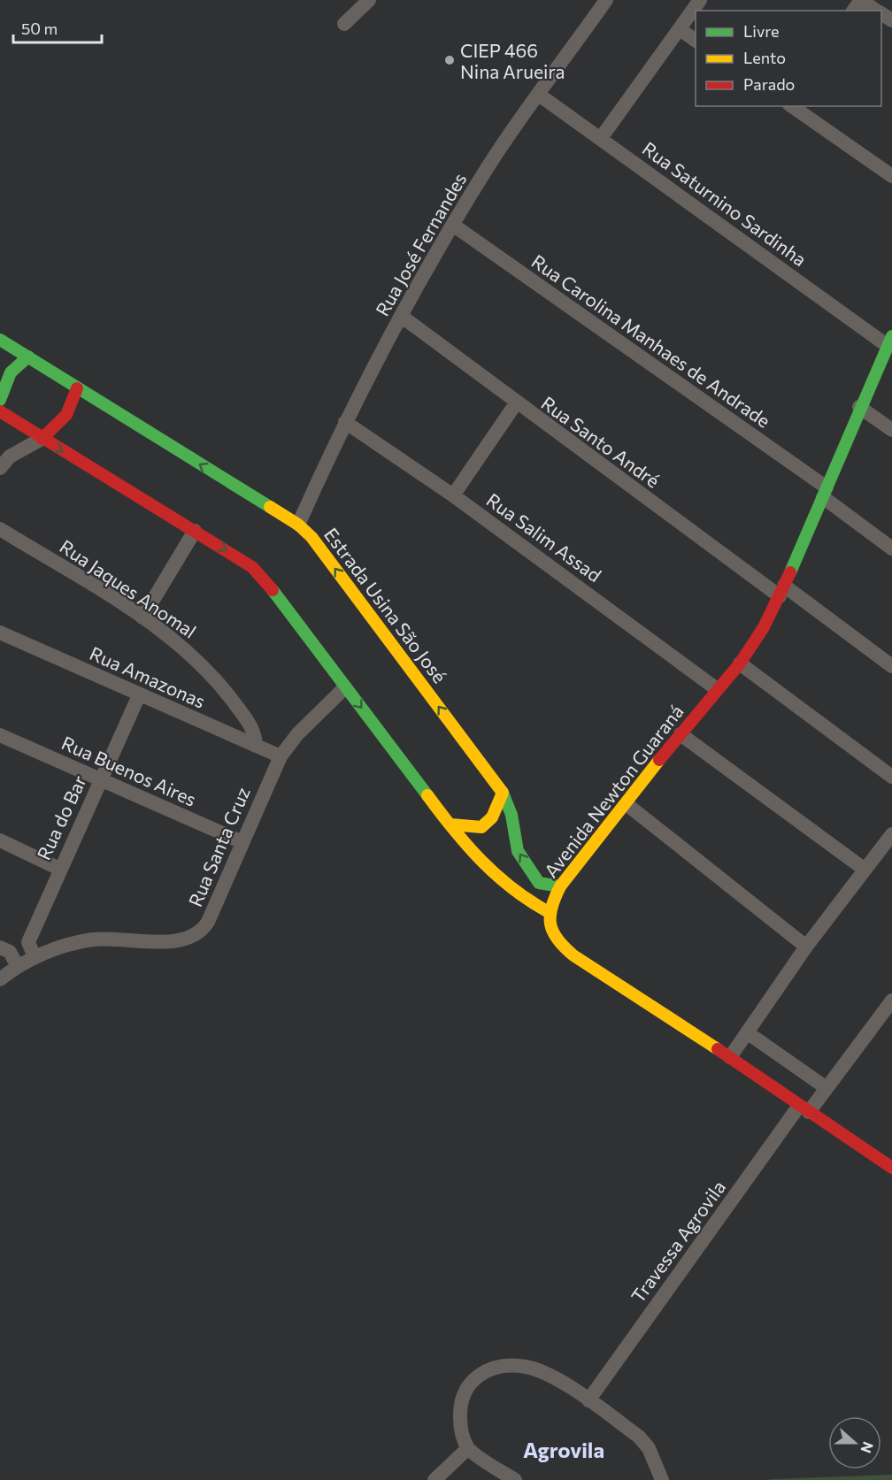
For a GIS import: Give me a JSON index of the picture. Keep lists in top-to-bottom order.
{
  "streets": {
    "main road": ["Estrada Usina São José", "Avenida Newton Guaraná"],
    "street": [
      "Rua Saturnino Sardinha",
      "Rua José Fernandes",
      "Rua Carolina Manhaes de Andrade",
      "Rua Santo André",
      "Rua Salim Assad",
      "Rua Jaques Anomal",
      "Rua Amazonas",
      "Rua Buenos Aires",
      "Rua do Bar",
      "Rua Santa Cruz",
      "Travessa Agrovila"
    ]
  },
  "crossings": [
    ["Rua Saturnino Sardinha", "Rua José Fernandes"],
    ["Rua Saturnino Sardinha", "Avenida Newton Guaraná"],
    ["Rua José Fernandes", "Rua Carolina Manhaes de Andrade"],
    ["Rua José Fernandes", "Rua Santo André"],
    ["Rua José Fernandes", "Rua Salim Assad"],
    ["Rua José Fernandes", "Estrada Usina São José"],
    ["Rua Carolina Manhaes de Andrade", "Avenida Newton Guaraná"],
    ["Rua Santo André", "Avenida Newton Guaraná"],
    ["Rua Salim Assad", "Avenida Newton Guaraná"],
    ["Rua Jaques Anomal", "Rua Amazonas"],
    ["Estrada Usina São José", "Avenida Newton Guaraná"],
    ["Rua Amazonas", "Rua do Bar"],
    ["Rua Amazonas", "Rua Santa Cruz"],
    ["Rua Buenos Aires", "Rua do Bar"],
    ["Rua Buenos Aires", "Rua Santa Cruz"],
    ["Rua do Bar", "Rua Santa Cruz"]
  ],
  "districts": ["Agrovila"],
  "places": ["CIEP 466 Nina Arueira"],
  "legend": ["Livre", "Lento", "Parado"],
  "scale_bar": "50 m",
  "north": "right"
}
